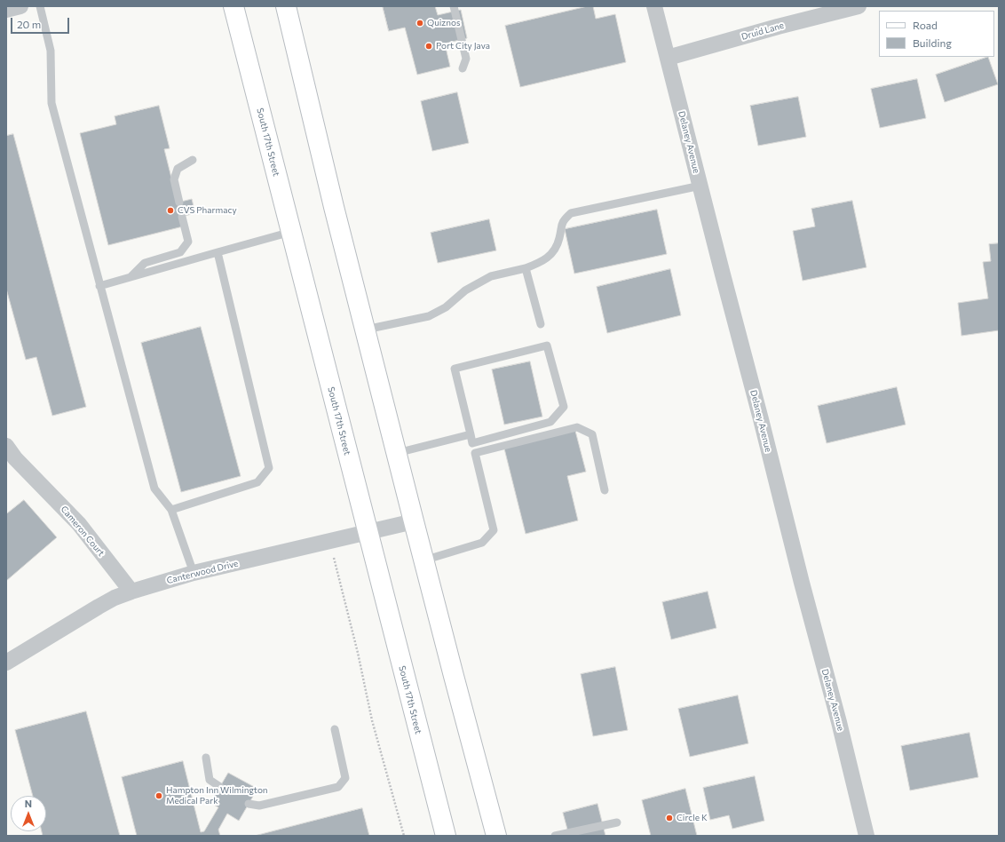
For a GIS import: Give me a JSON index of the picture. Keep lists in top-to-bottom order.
{
  "streets": {
    "main road": ["South 17th Street"],
    "street": [
      "Druid Lane",
      "Delaney Avenue",
      "Cameron Court",
      "Canterwood Drive"
    ]
  },
  "crossings": [
    ["Druid Lane", "Delaney Avenue"],
    ["South 17th Street", "Canterwood Drive"],
    ["Cameron Court", "Canterwood Drive"]
  ],
  "places": [
    "Quiznos",
    "Port City Java",
    "CVS Pharmacy",
    "Hampton Inn Wilmington Medical Park",
    "Circle K"
  ],
  "legend": ["Road", "Building"],
  "scale_bar": "20 m",
  "north": "top"
}
